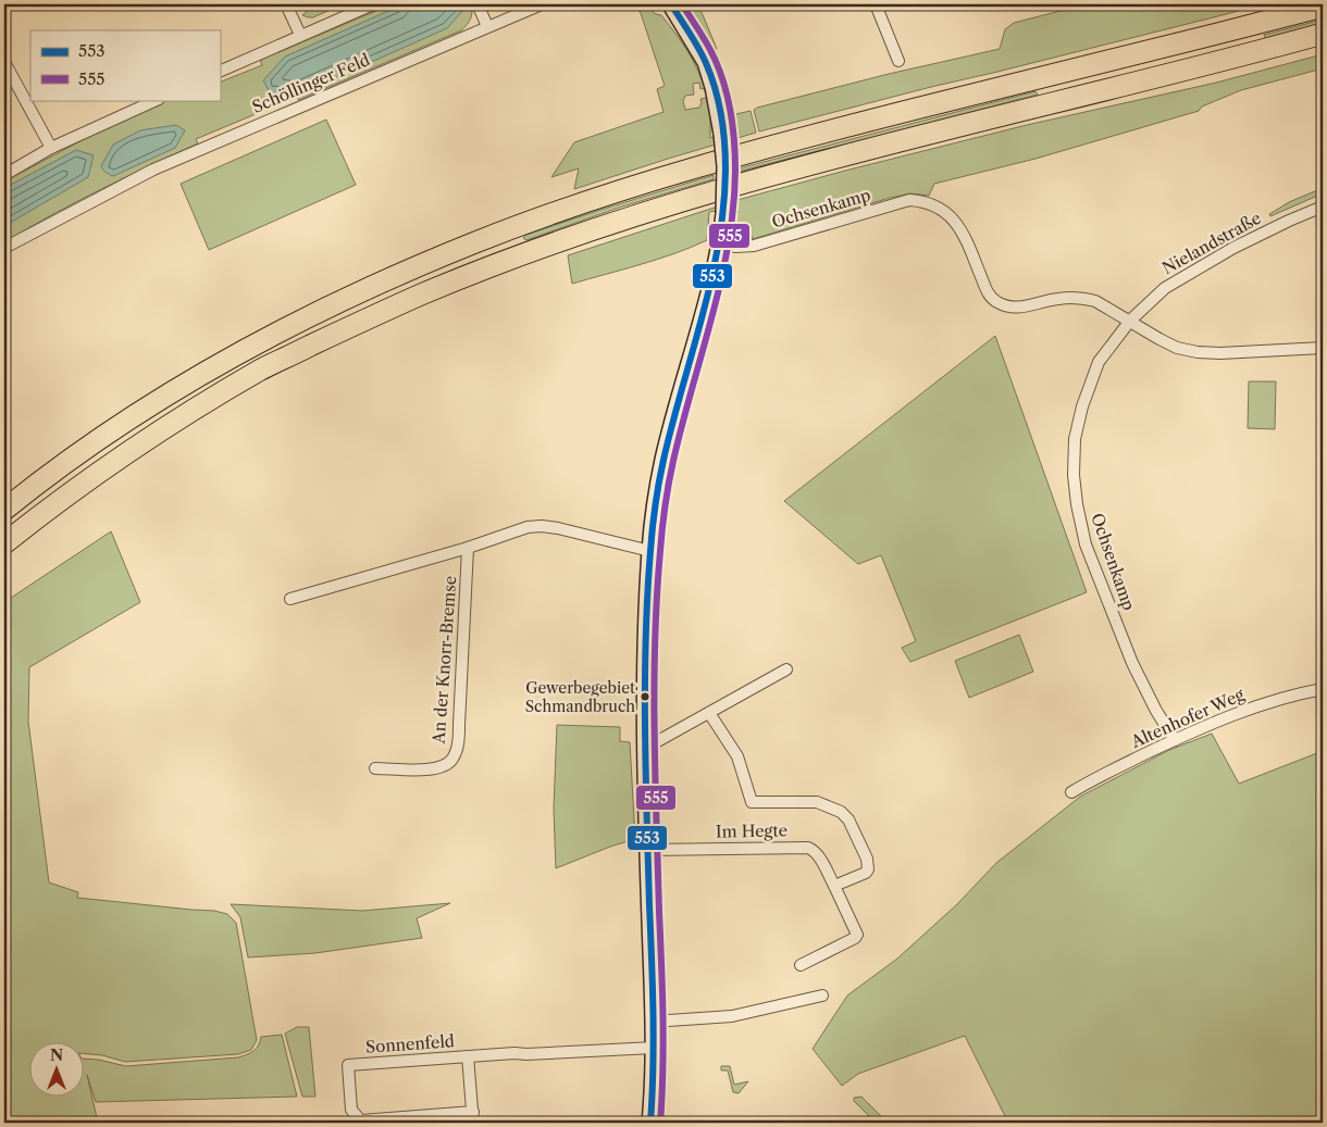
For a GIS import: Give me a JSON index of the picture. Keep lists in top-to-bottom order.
{
  "streets": {
    "street": [
      "Schöllinger Feld",
      "Ochsenkamp",
      "Nielandstraße",
      "An der Knorr-Bremse",
      "Altenhofer Weg",
      "Im Hegte",
      "Sonnenfeld"
    ]
  },
  "crossings": [
    ["Ochsenkamp", "Nielandstraße"],
    ["Ochsenkamp", "Altenhofer Weg"]
  ],
  "places": ["Gewerbegebiet Schmandbruch"],
  "lines": ["transit line 553", "transit line 555"],
  "legend": ["553", "555"],
  "north": "top"
}
